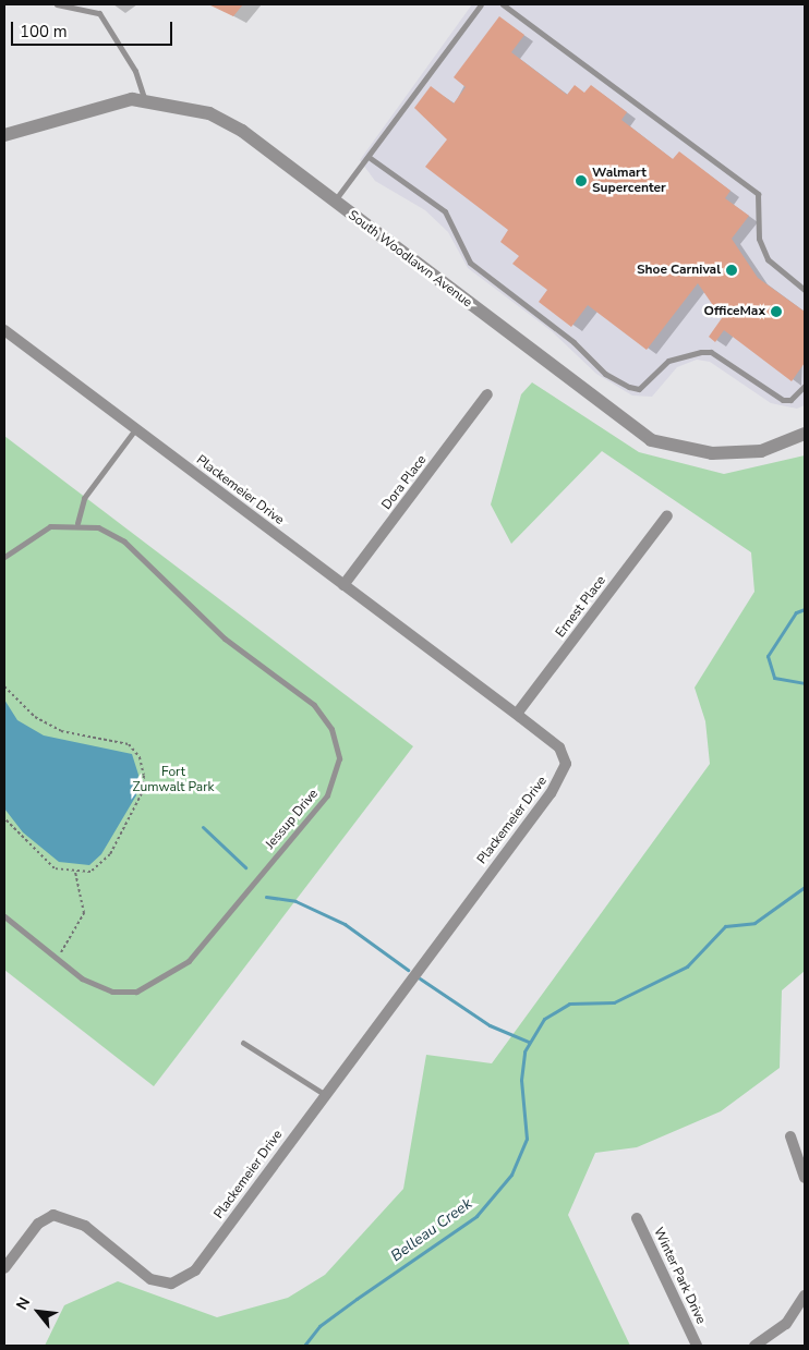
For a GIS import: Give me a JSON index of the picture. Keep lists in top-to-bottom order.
{
  "streets": {
    "street": [
      "South Woodlawn Avenue",
      "Dora Place",
      "Plackemeier Drive",
      "Ernest Place",
      "Winter Park Drive"
    ],
    "lane": ["Jessup Drive"]
  },
  "crossings": [
    ["Dora Place", "Plackemeier Drive"],
    ["Plackemeier Drive", "Ernest Place"]
  ],
  "water": ["Belleau Creek"],
  "parks": ["Fort Zumwalt Park"],
  "places": ["Walmart Supercenter", "Shoe Carnival", "OfficeMax"],
  "scale_bar": "100 m",
  "north": "top left"
}
